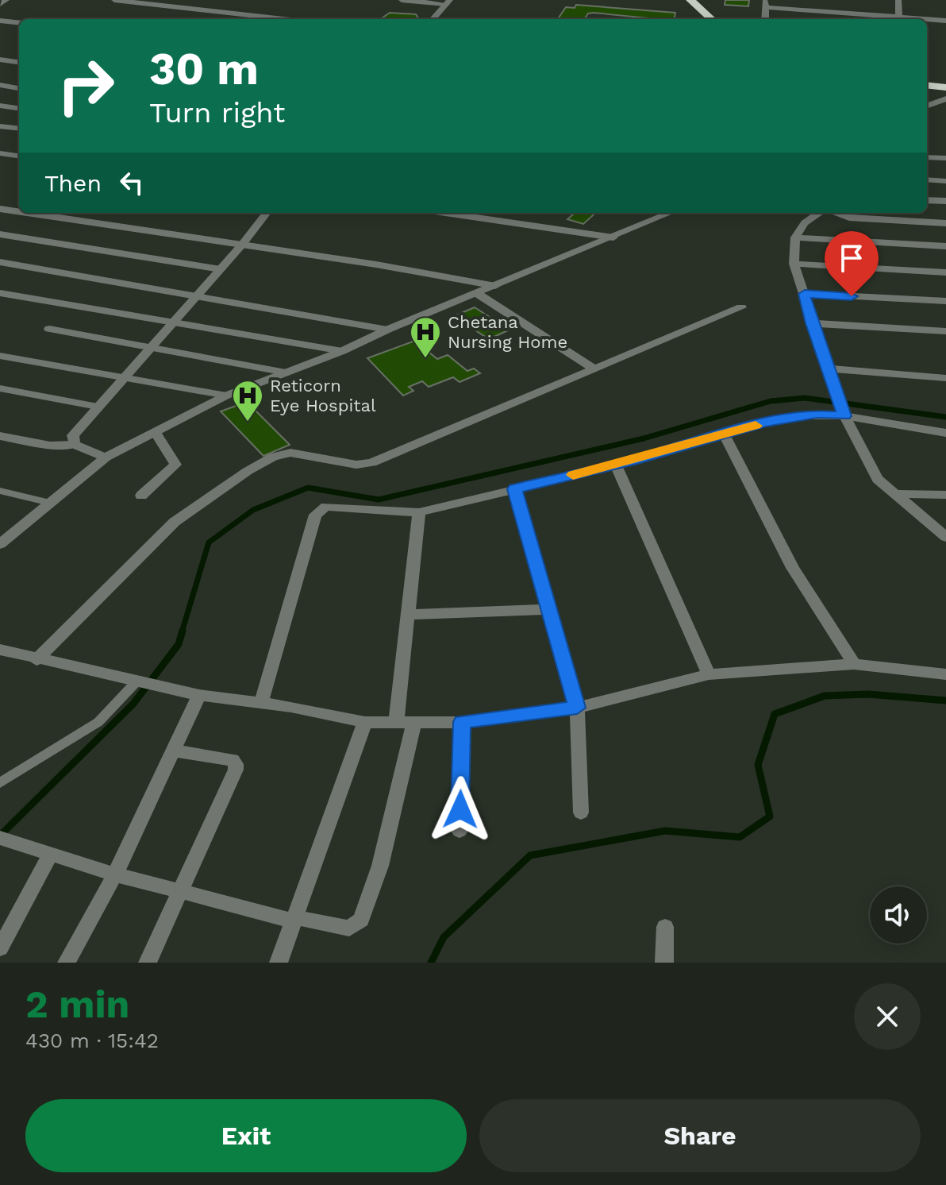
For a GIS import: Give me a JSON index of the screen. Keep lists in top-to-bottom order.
{
  "places": {
    "hospital": ["Chetana Nursing Home", "Reticorn Eye Hospital"]
  },
  "page": {
    "turn": ["30 m", "Turn right"],
    "then": "Then",
    "heading": ["2 min", "430 m · 15:42"],
    "buttons": ["Exit", "Share"]
  }
}
